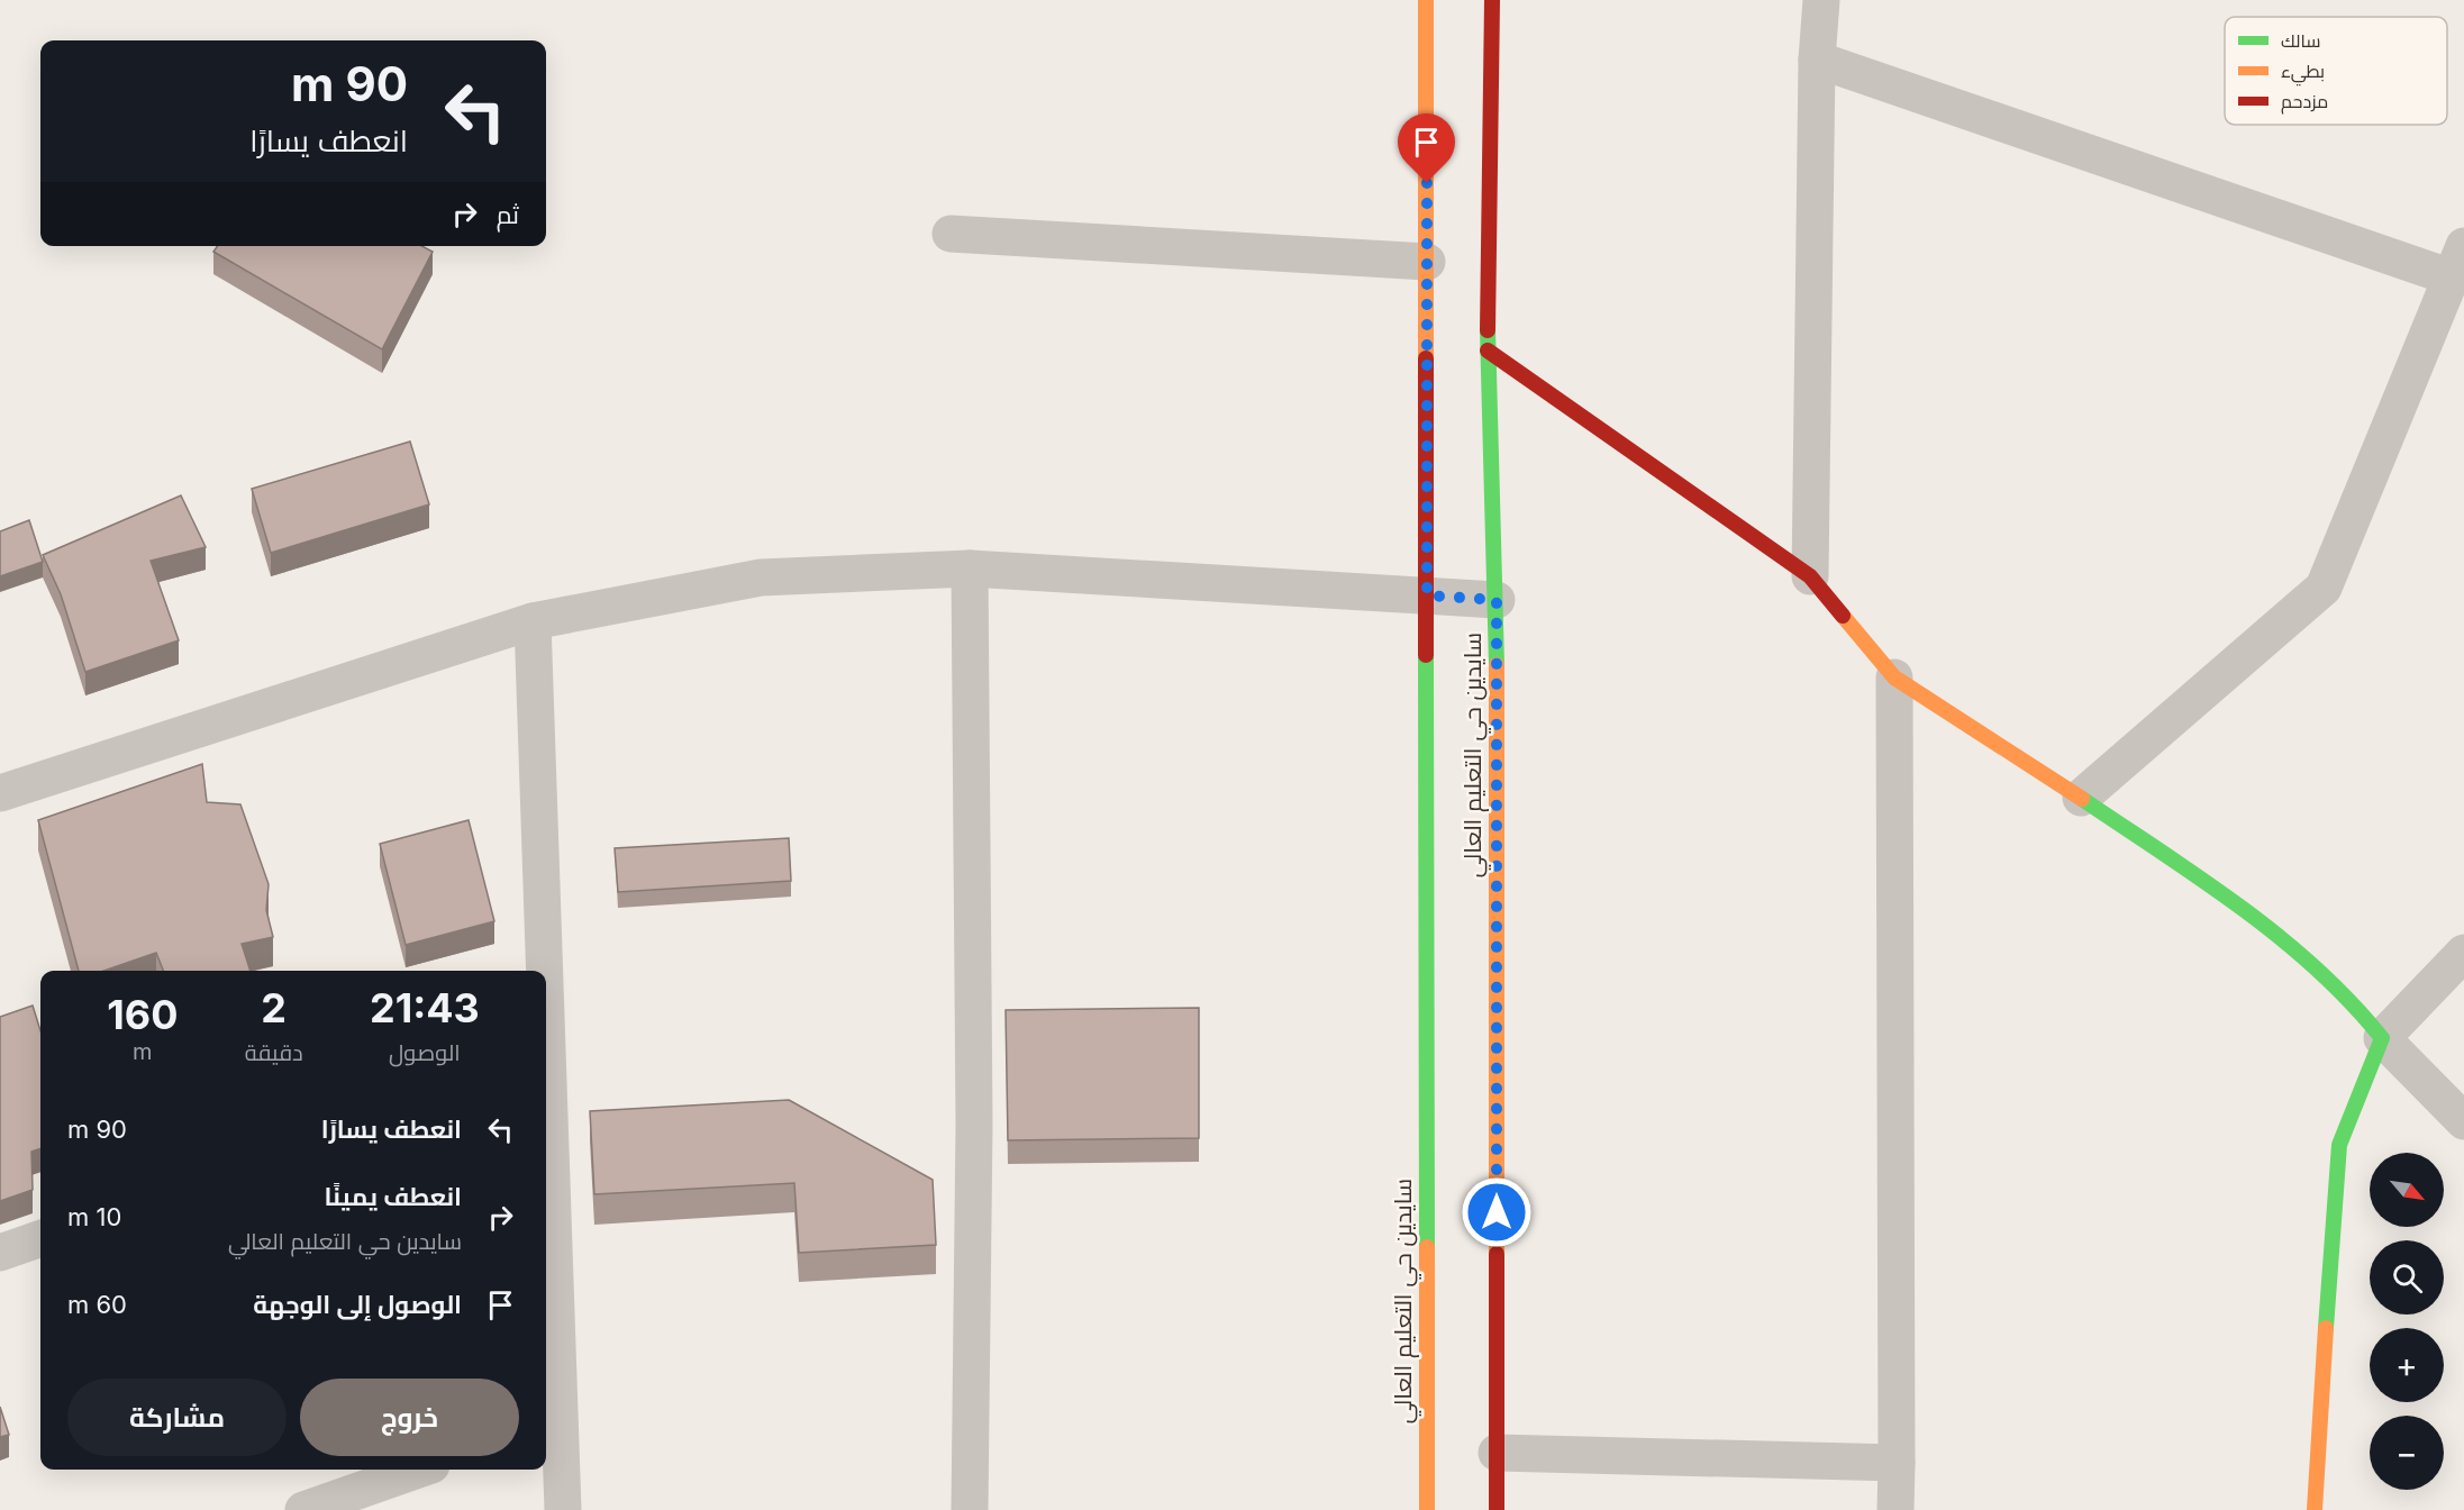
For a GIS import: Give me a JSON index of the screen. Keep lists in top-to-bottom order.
{
  "streets": {
    "main road": ["سايدين حي التعليم العالي"]
  },
  "legend": ["سالك", "بطيء", "مزدحم"],
  "north": "bottom right",
  "page": {
    "turn": ["90 m", "انعطف يسارًا"],
    "then": "ثم",
    "eta": [
      "21:43",
      "الوصول",
      "2",
      "دقيقة",
      "160",
      "m"
    ],
    "list": [
      {
        "name": "انعطف يسارًا",
        "value": "90 m"
      },
      {
        "name": "انعطف يمينًا",
        "note": "سايدين حي التعليم العالي",
        "value": "10 m"
      },
      {
        "name": "الوصول إلى الوجهة",
        "value": "60 m"
      }
    ],
    "map_buttons": ["+", "−"],
    "buttons": ["خروج", "مشاركة"]
  }
}
